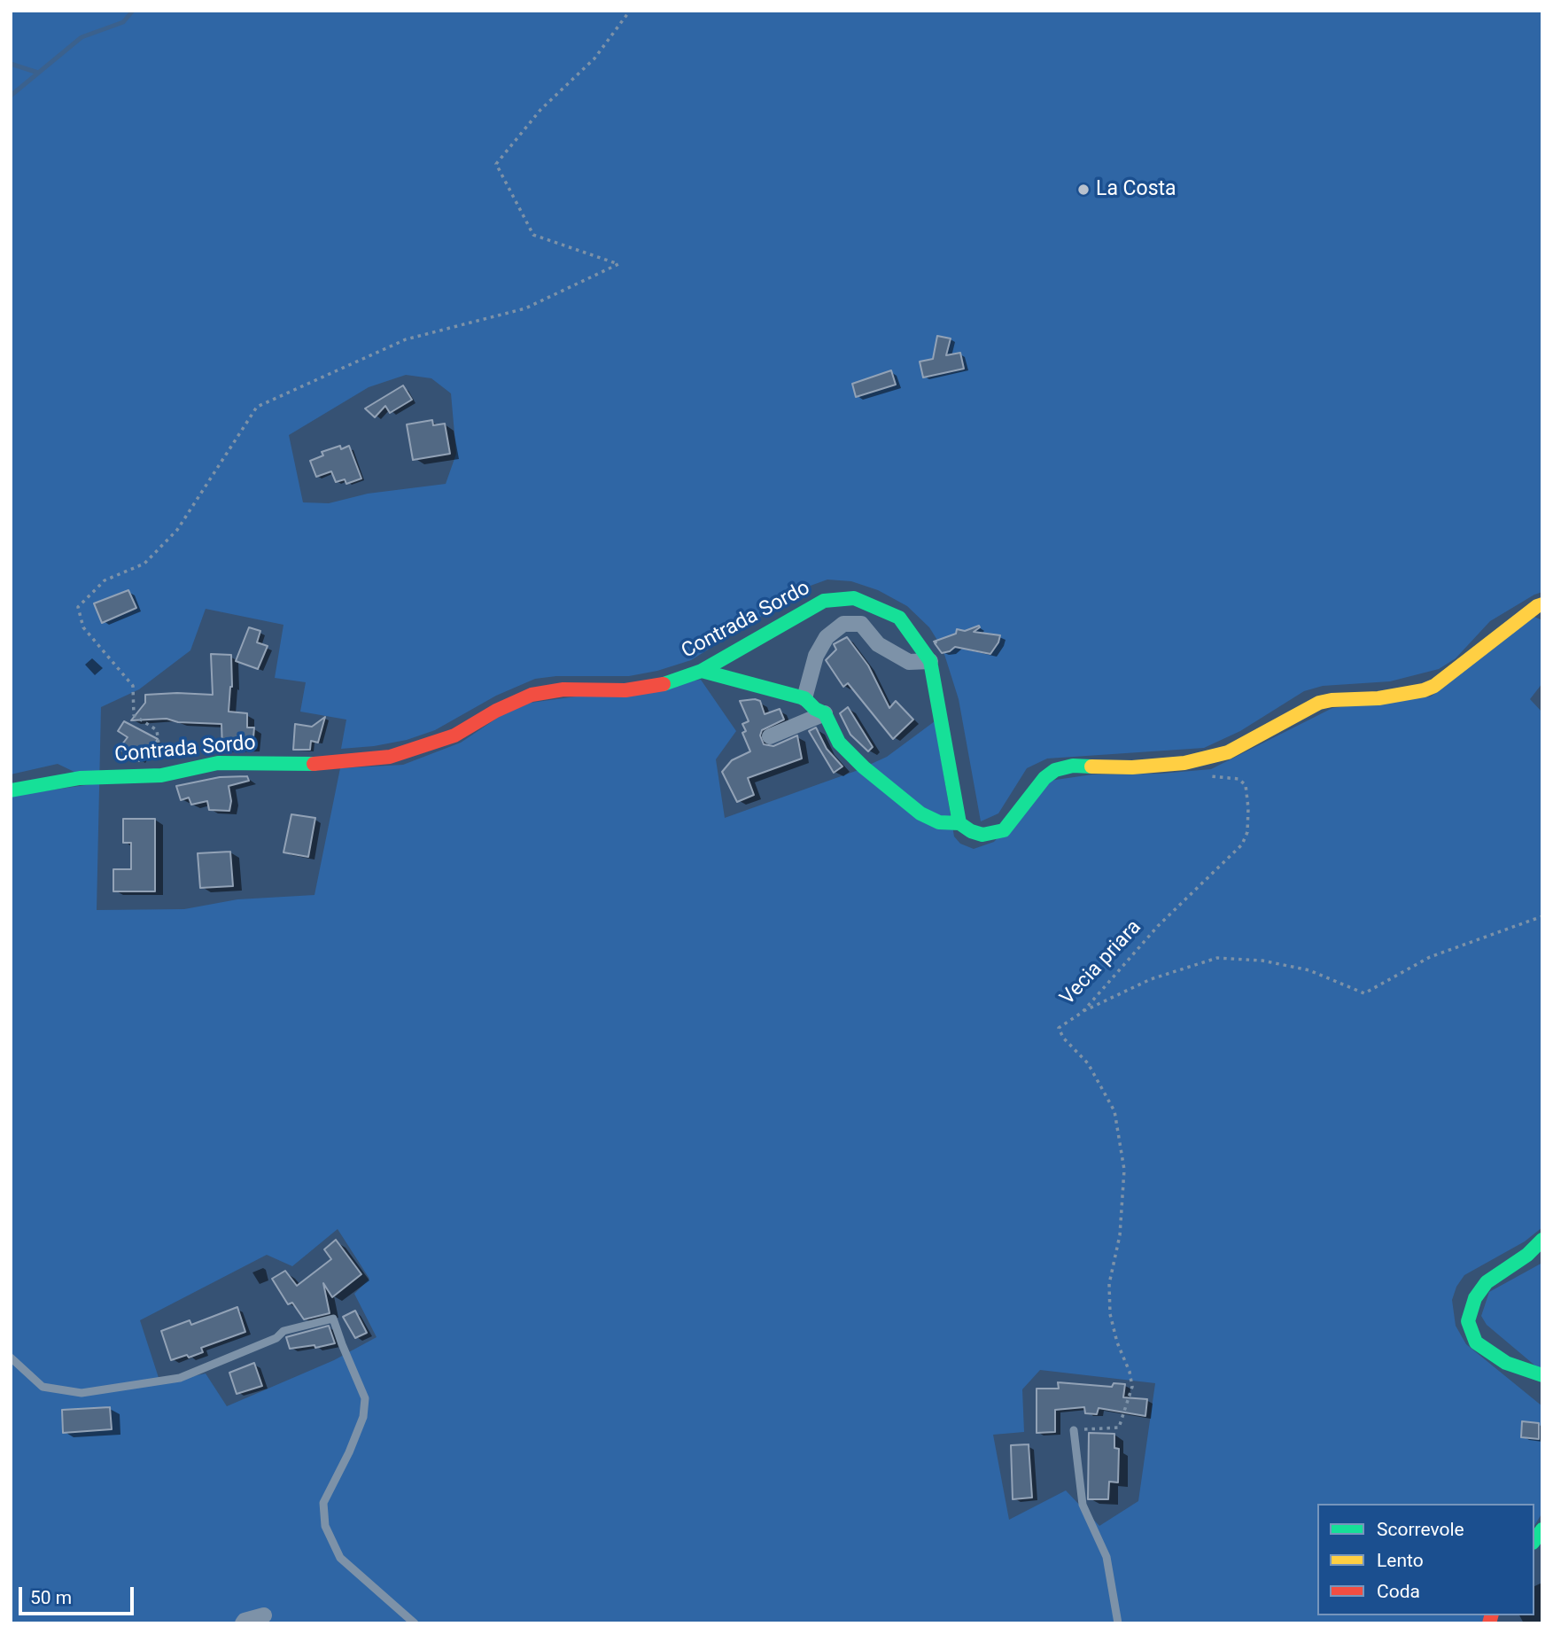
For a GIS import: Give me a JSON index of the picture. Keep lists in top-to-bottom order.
{
  "streets": {
    "street": ["Contrada Sordo"],
    "path": ["Vecia priara"]
  },
  "places": ["La Costa"],
  "legend": ["Scorrevole", "Lento", "Coda"],
  "scale_bar": "50 m"
}
